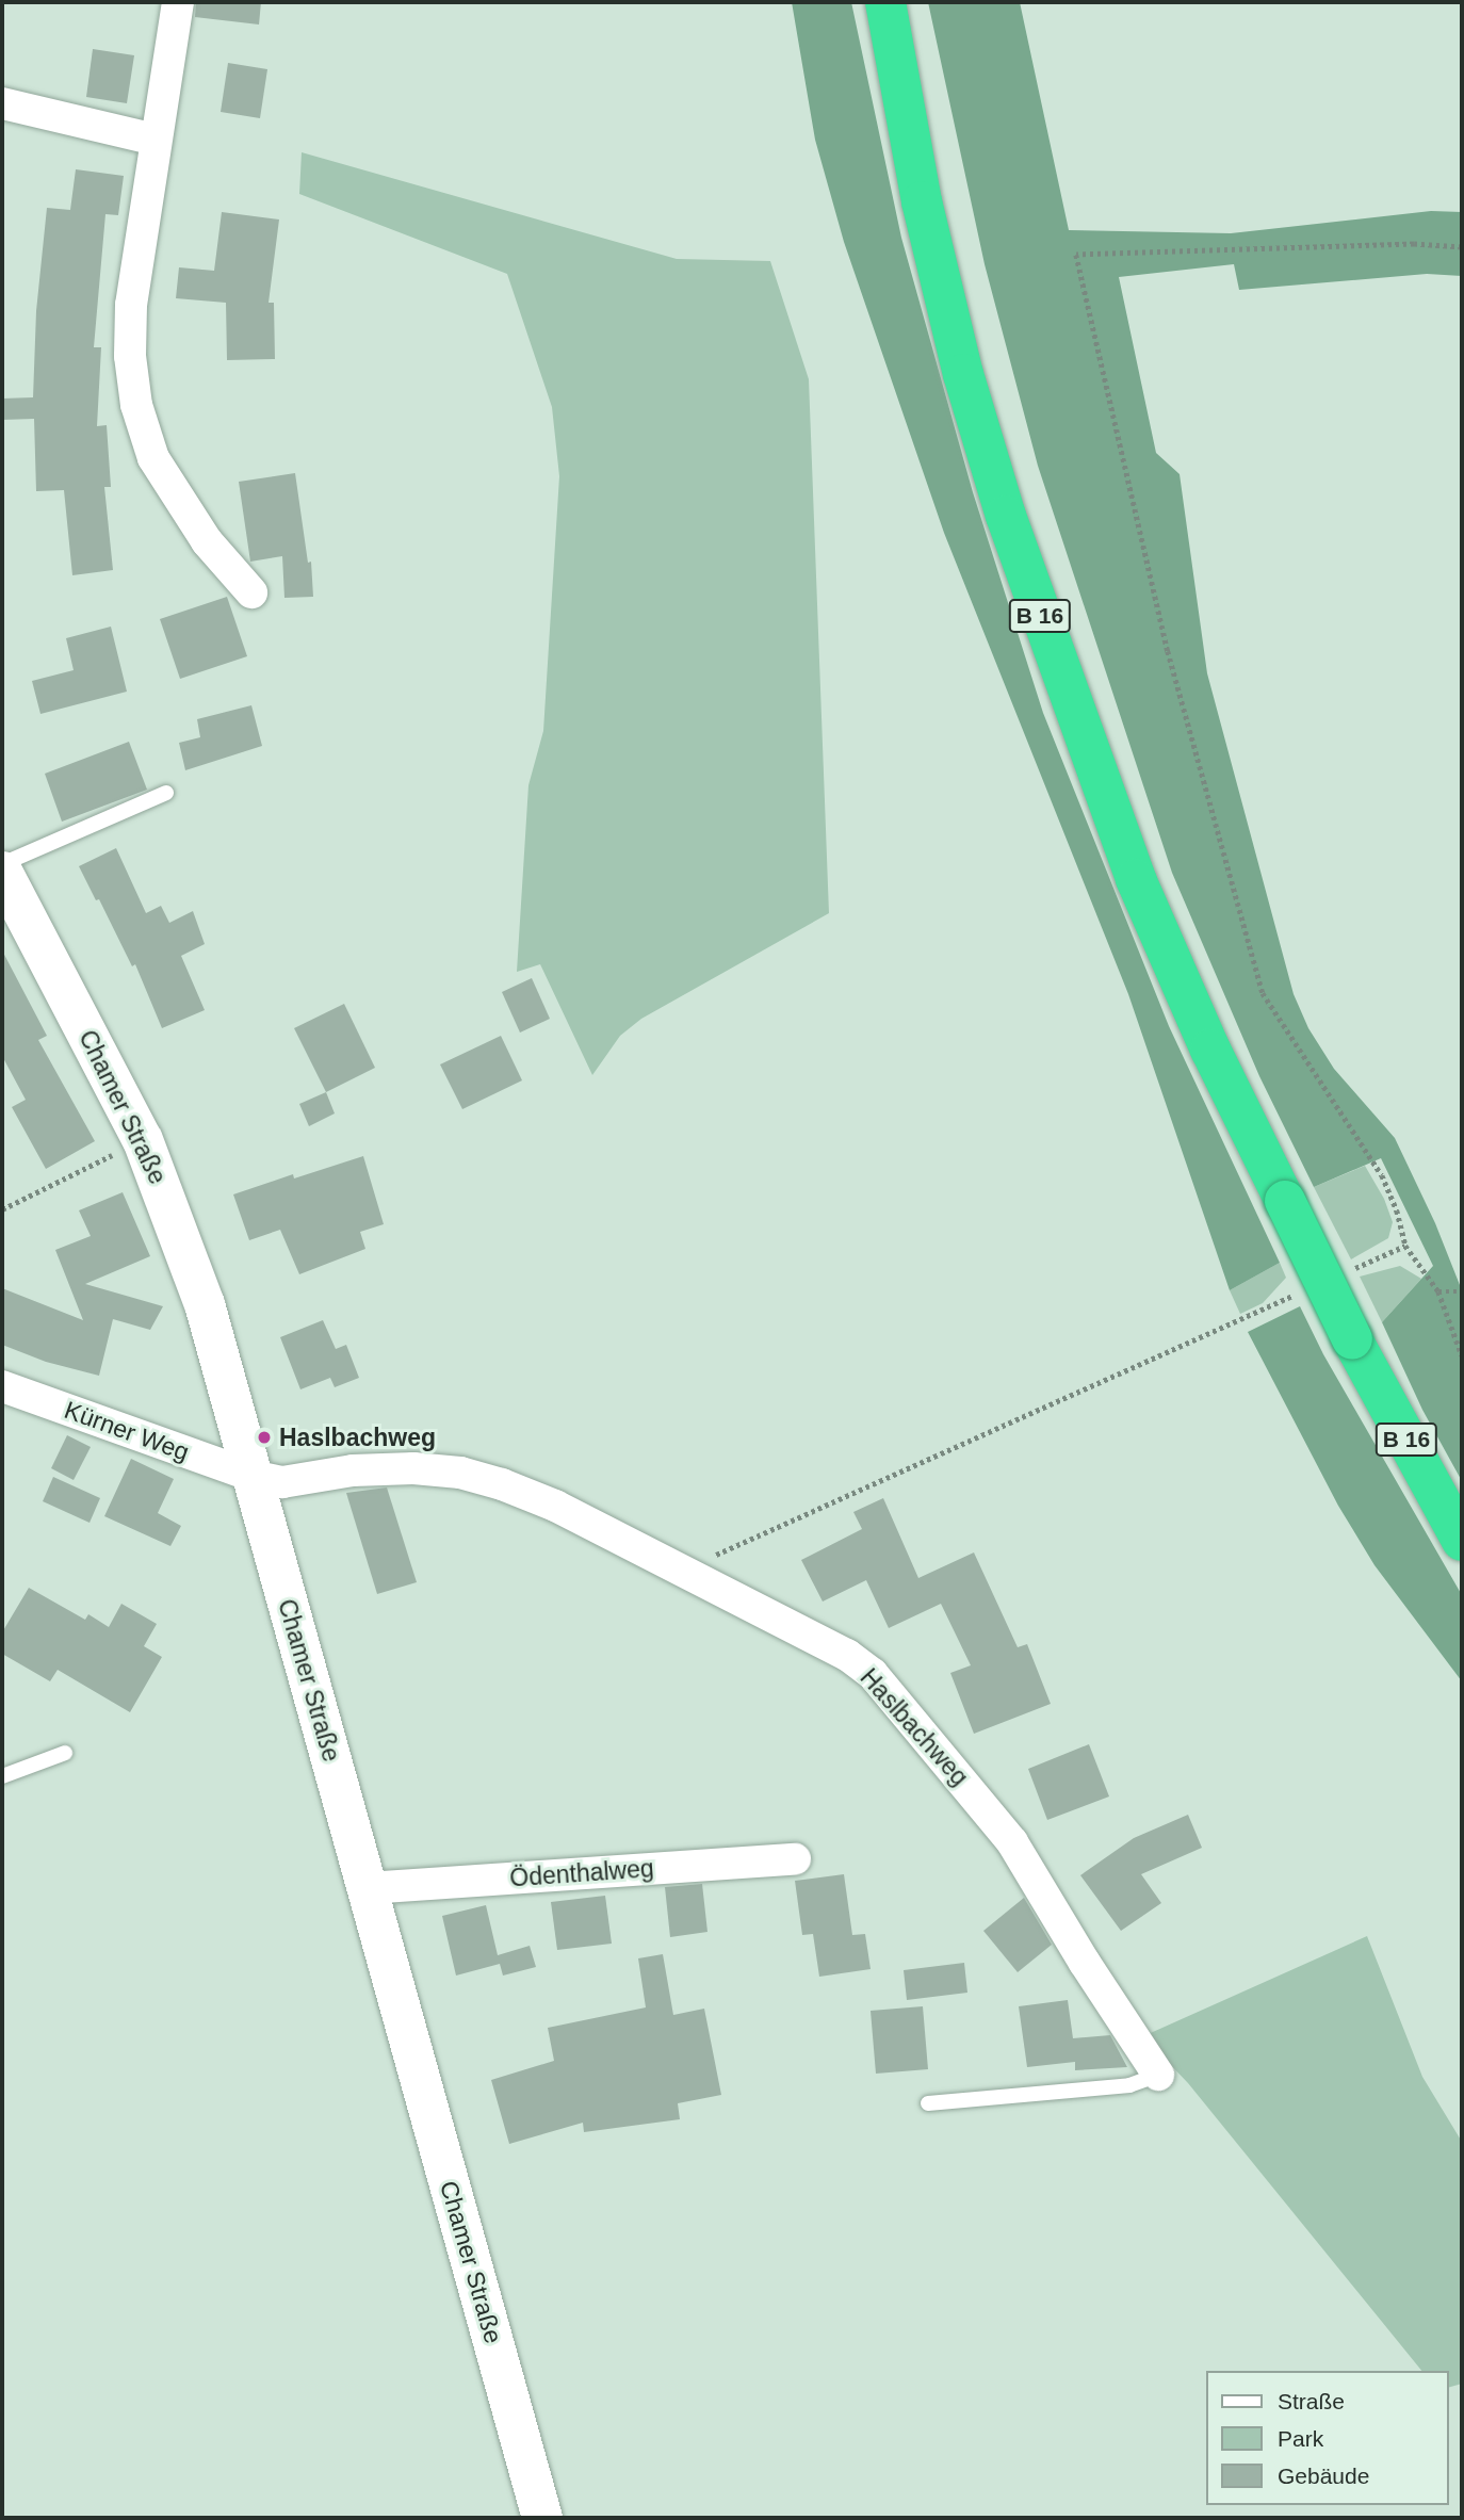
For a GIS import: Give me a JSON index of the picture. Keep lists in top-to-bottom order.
{
  "streets": {
    "highway": ["B 16"],
    "street": [
      "Chamer Straße",
      "Kürner Weg",
      "Haslbachweg",
      "Ödenthalweg"
    ]
  },
  "crossings": [
    ["Chamer Straße", "Kürner Weg"],
    ["Chamer Straße", "Haslbachweg"],
    ["Chamer Straße", "Ödenthalweg"],
    ["Kürner Weg", "Haslbachweg"]
  ],
  "places": ["Haslbachweg"],
  "legend": ["Straße", "Park", "Gebäude"]
}
